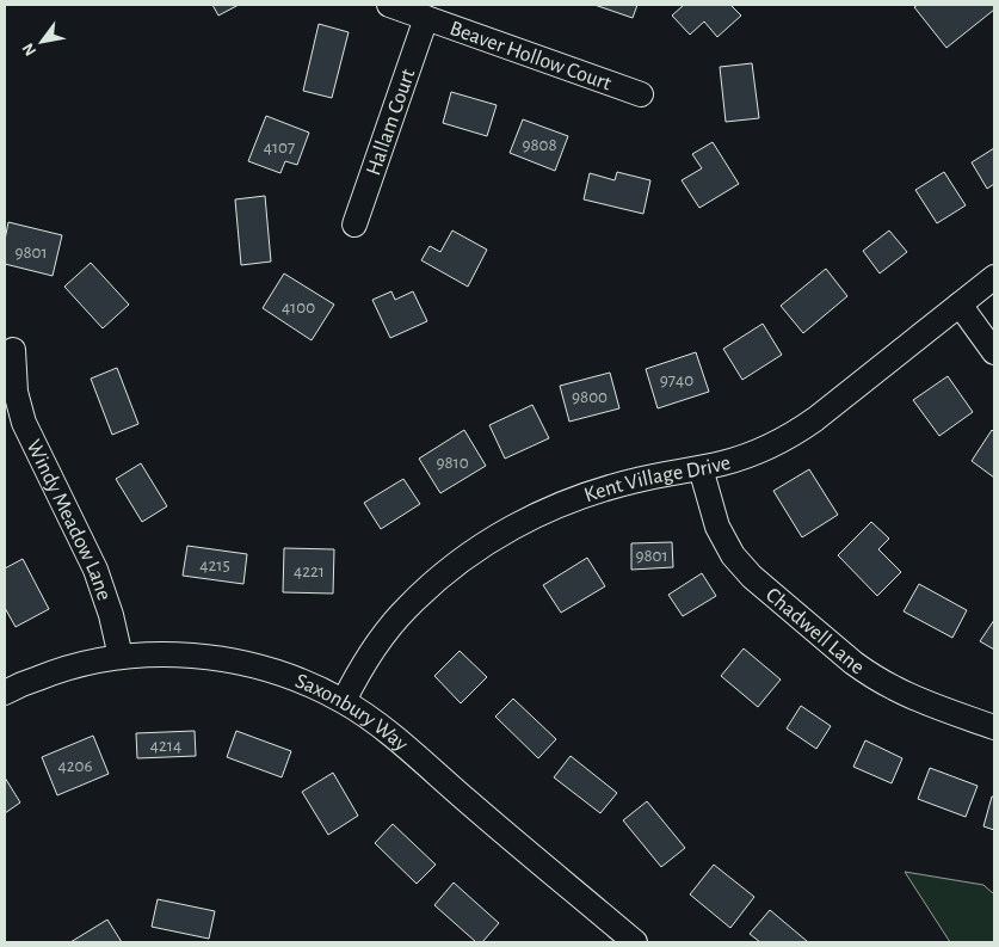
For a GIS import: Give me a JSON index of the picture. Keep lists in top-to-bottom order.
{
  "streets": {
    "street": [
      "Beaver Hollow Court",
      "Hallam Court",
      "Kent Village Drive",
      "Windy Meadow Lane",
      "Chadwell Lane",
      "Saxonbury Way"
    ]
  },
  "crossings": [
    ["Beaver Hollow Court", "Hallam Court"],
    ["Kent Village Drive", "Chadwell Lane"],
    ["Kent Village Drive", "Saxonbury Way"],
    ["Windy Meadow Lane", "Saxonbury Way"]
  ],
  "house_numbers": [
    "9808",
    "4107",
    "9801",
    "4100",
    "9740",
    "9800",
    "9810",
    "9801",
    "4215",
    "4221",
    "4214",
    "4206"
  ],
  "north": "bottom left"
}
